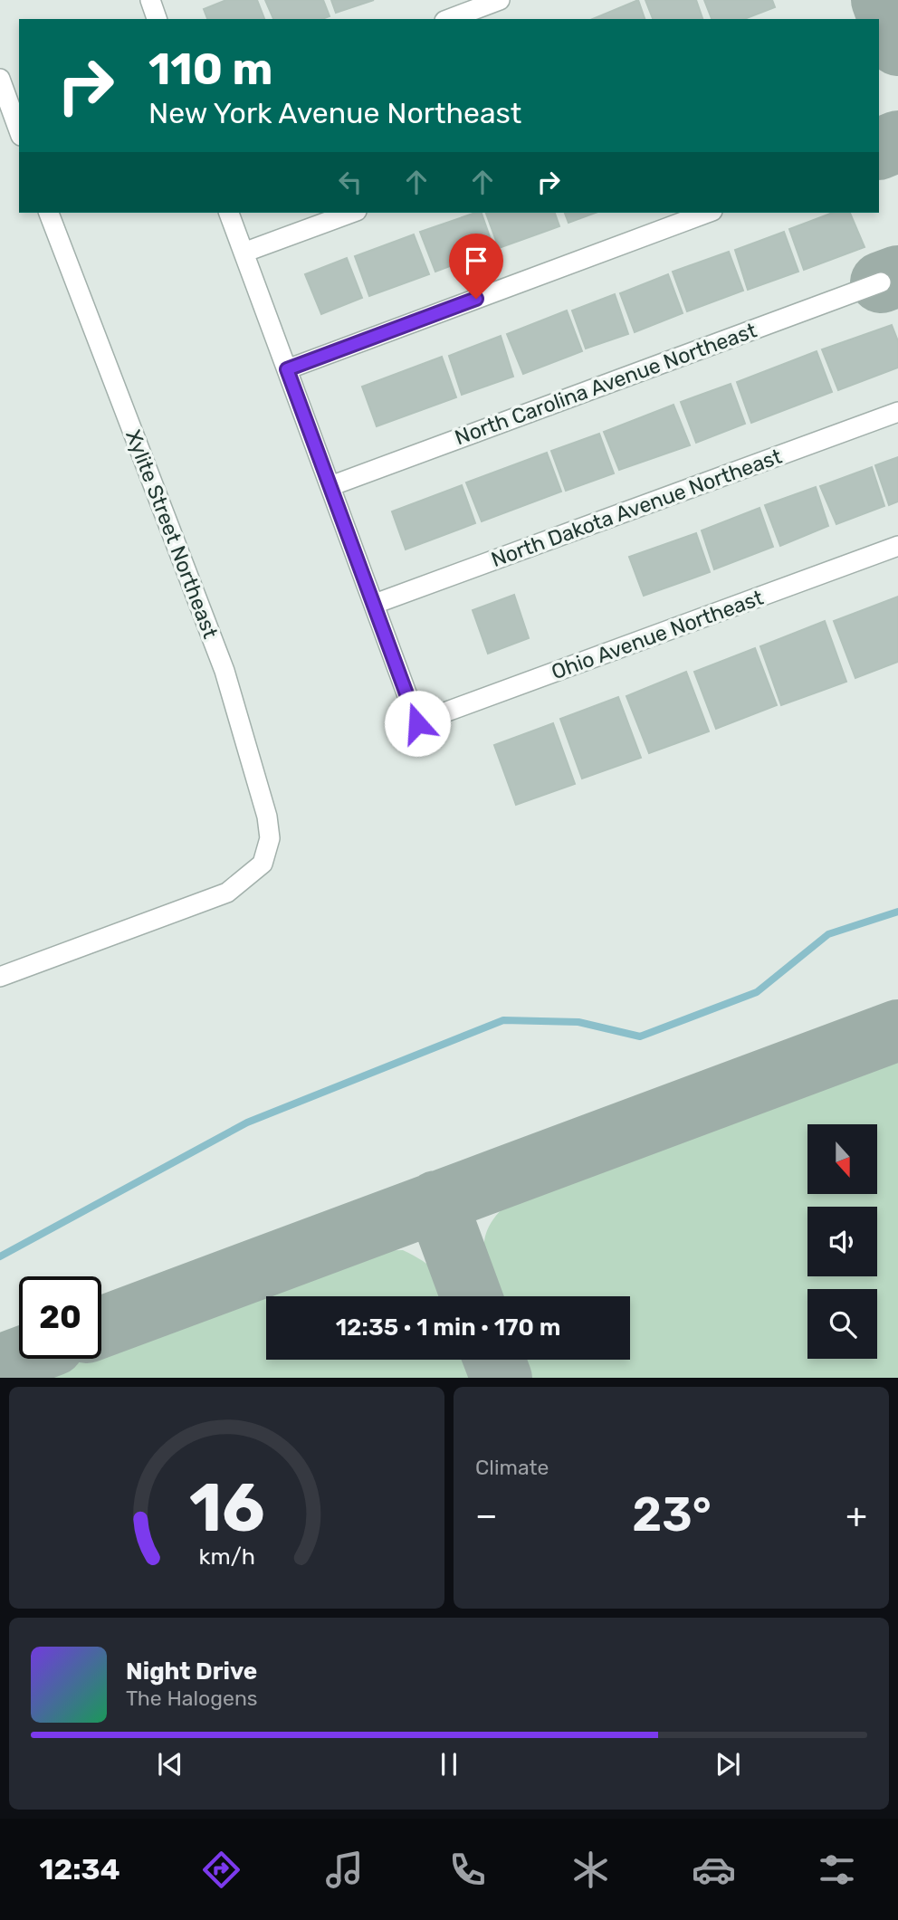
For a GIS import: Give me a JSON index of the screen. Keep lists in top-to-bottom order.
{
  "streets": {
    "street": [
      "North Carolina Avenue Northeast",
      "North Dakota Avenue Northeast",
      "Xylite Street Northeast",
      "Ohio Avenue Northeast"
    ]
  },
  "crossings": [
    ["North Dakota Avenue Northeast", "Ohio Avenue Northeast"]
  ],
  "north": "bottom",
  "page": {
    "turn": ["110 m", "New York Avenue Northeast"],
    "limit": "20",
    "trip": "12:35 · 1 min · 170 m",
    "tile": "Climate",
    "heat": ["−", "23°", "+"],
    "song": ["Night Drive", "The Halogens"],
    "tabs": "12:34",
    "gauge": ["16", "km/h"]
  }
}
